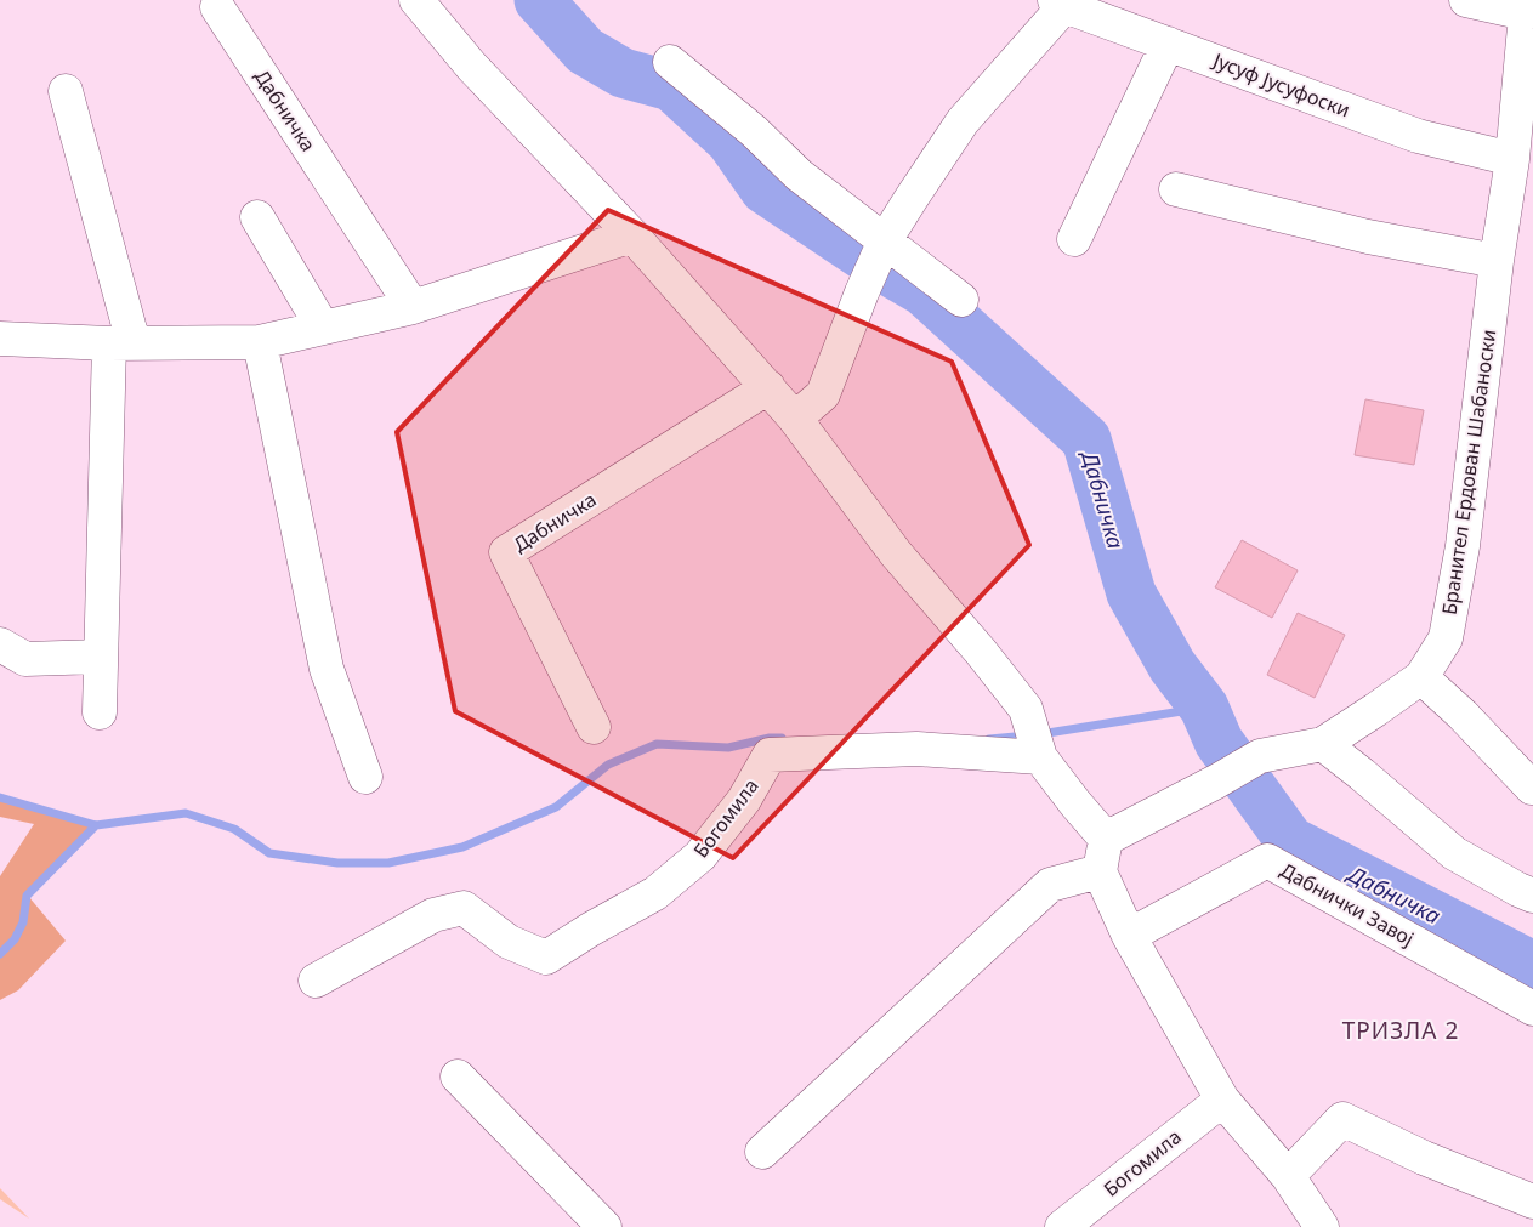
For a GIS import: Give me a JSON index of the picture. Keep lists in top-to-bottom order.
{
  "streets": {
    "street": [
      "Јусуф Јусуфоски",
      "Дабничка",
      "Бранител Ердован Шабаноски",
      "Богомила",
      "Дабнички Завој"
    ]
  },
  "crossings": [
    ["Јусуф Јусуфоски", "Бранител Ердован Шабаноски"]
  ],
  "districts": ["ТРИЗЛА 2"],
  "water": ["Дабничка"]
}
